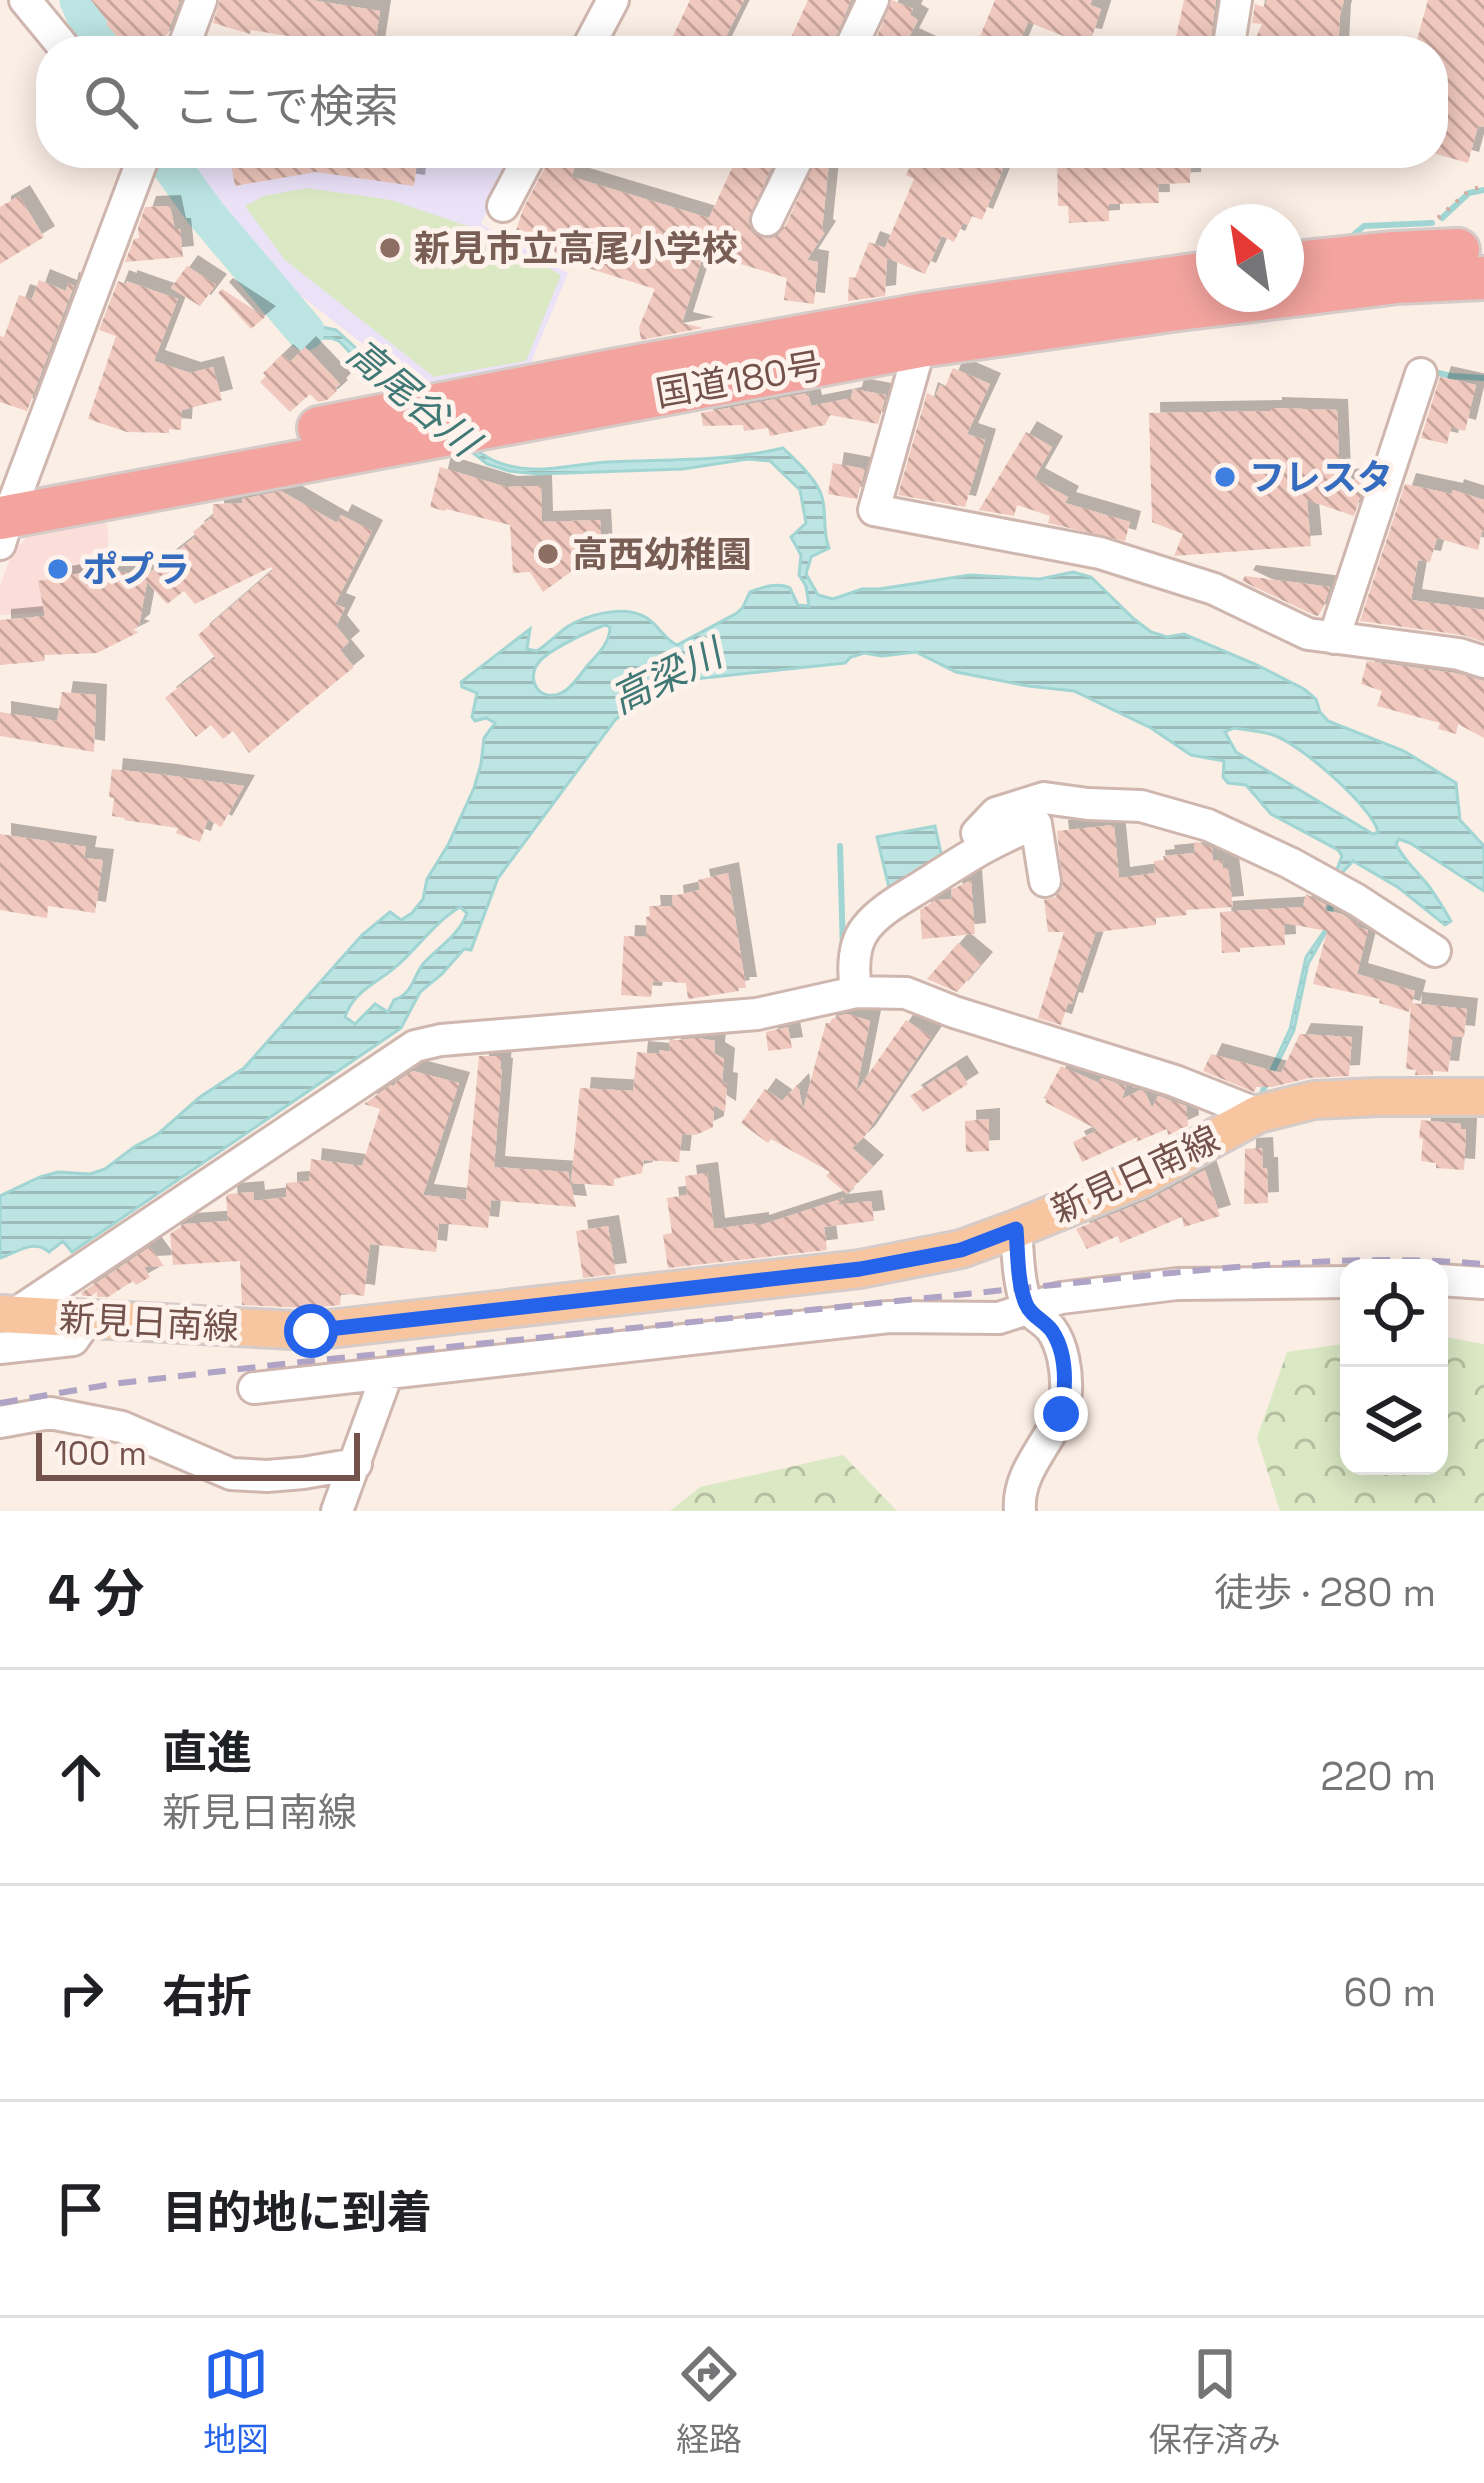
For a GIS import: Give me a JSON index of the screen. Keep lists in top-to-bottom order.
{
  "streets": {
    "highway": ["国道180号"],
    "main road": ["新見日南線"]
  },
  "water": ["高尾谷川", "高梁川"],
  "places": [
    "新見市立高尾小学校",
    "フレスタ",
    "高西幼稚園",
    "ポプラ"
  ],
  "scale_bar": "100 m",
  "north": "top left",
  "page": {
    "search": "ここで検索",
    "scale": "100 m",
    "heading": ["4 分", "徒歩 · 280 m"],
    "list": [
      ["直進", "新見日南線", "220 m"],
      ["右折", "60 m"],
      "目的地に到着"
    ],
    "nav": ["地図", "経路", "保存済み"]
  }
}
